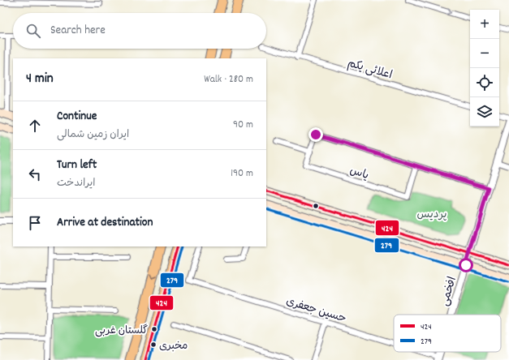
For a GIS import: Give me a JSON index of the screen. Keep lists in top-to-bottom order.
{
  "streets": {
    "street": [
      "اعلائی یکم",
      "یاس",
      "افخمی",
      "حسین جعفری"
    ]
  },
  "parks": ["پردیس"],
  "places": ["گلستان غربی", "مخبری"],
  "lines": ["transit line 424", "transit line 279"],
  "legend": ["424", "279"],
  "page": {
    "map_buttons": ["+", "−"],
    "search": "Search here",
    "heading": ["4 min", "Walk · 280 m"],
    "list": [
      ["Continue", "ایران زمین شمالی", "90 m"],
      ["Turn left", "ایراندخت", "190 m"],
      "Arrive at destination"
    ]
  }
}
